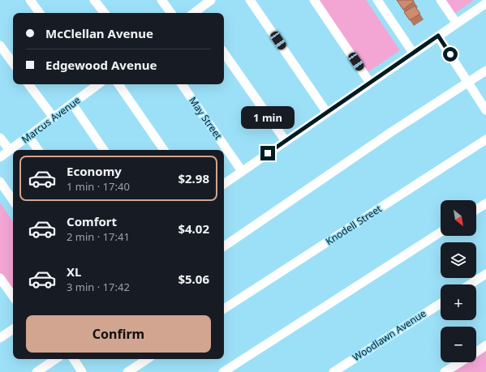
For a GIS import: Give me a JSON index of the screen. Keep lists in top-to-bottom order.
{
  "streets": {
    "street": [
      "May Street",
      "Marcus Avenue",
      "Knodell Street",
      "Woodlawn Avenue"
    ]
  },
  "north": "bottom right",
  "page": {
    "banner": ["McClellan Avenue", "Edgewood Avenue"],
    "bubble": "1 min",
    "list": [
      {
        "name": "Economy",
        "note": "1 min · 17:40",
        "value": "$2.98"
      },
      {
        "name": "Comfort",
        "note": "2 min · 17:41",
        "value": "$4.02"
      },
      {
        "name": "XL",
        "note": "3 min · 17:42",
        "value": "$5.06"
      }
    ],
    "map_buttons": ["+", "−"],
    "buttons": "Confirm"
  }
}
